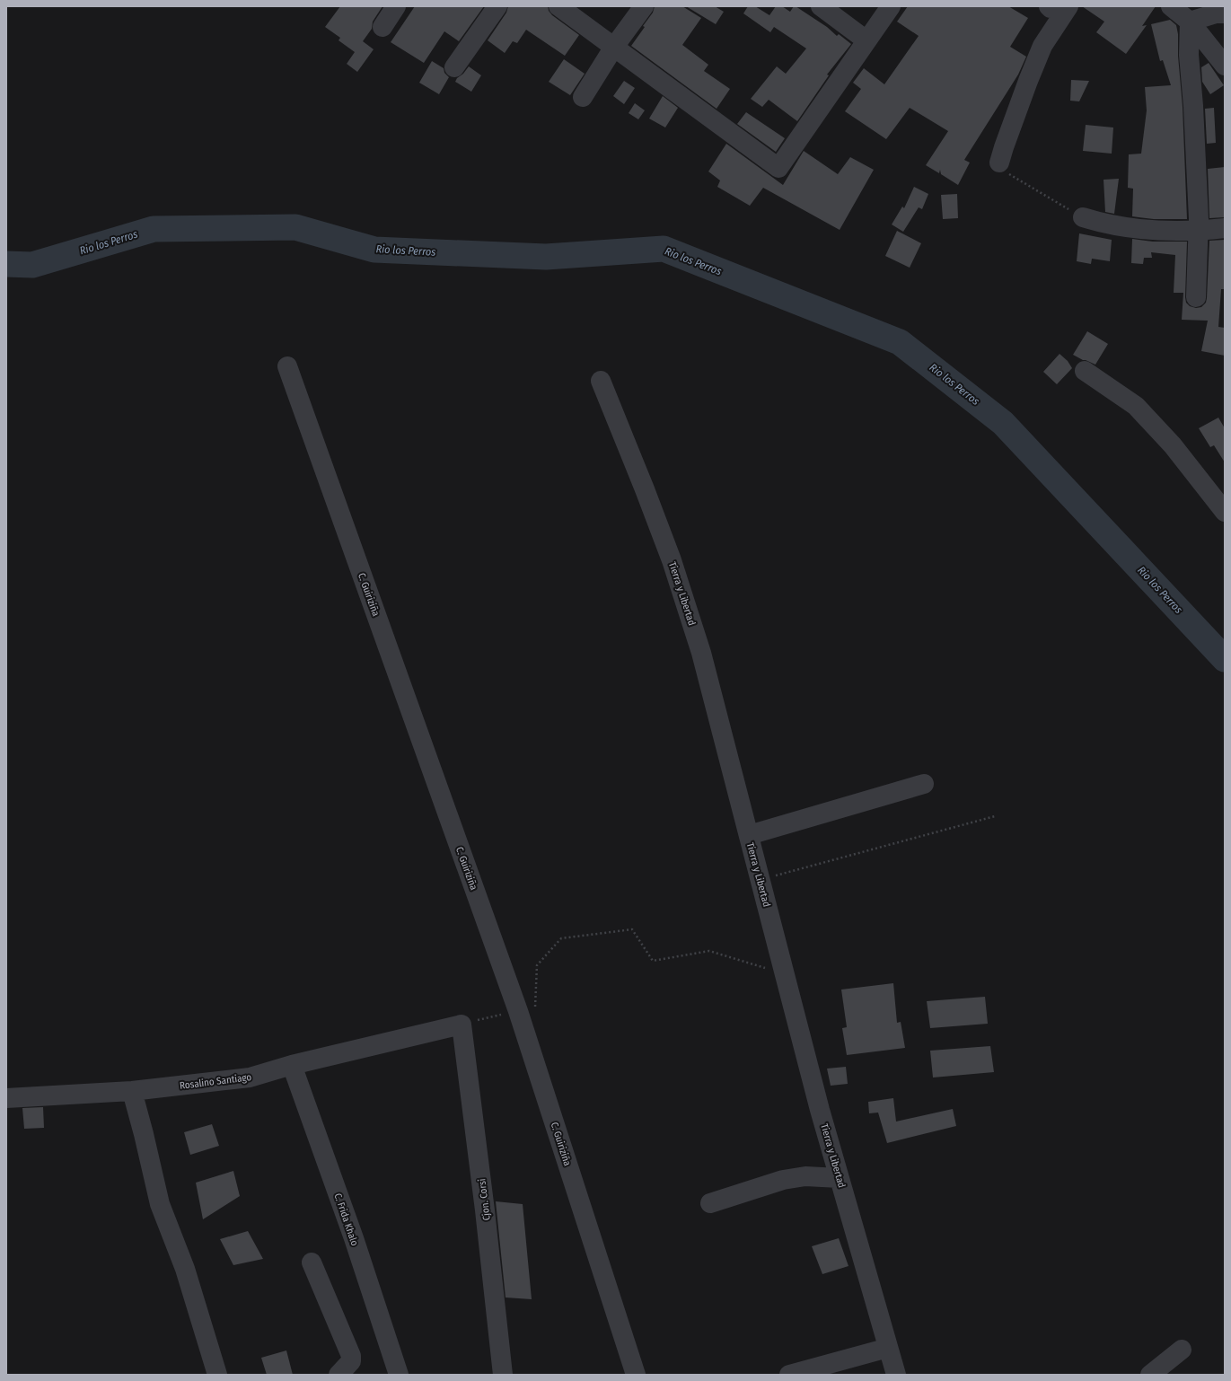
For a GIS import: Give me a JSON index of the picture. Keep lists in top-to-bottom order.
{
  "streets": {
    "street": [
      "Tierra y Libertad",
      "C. Guiriziña",
      "Rosalino Santiago",
      "Cjon. Corsi",
      "C. Frida Khalo"
    ]
  },
  "crossings": [
    ["Rosalino Santiago", "Cjon. Corsi"],
    ["Rosalino Santiago", "C. Frida Khalo"]
  ],
  "water": ["Rio los Perros"]
}
